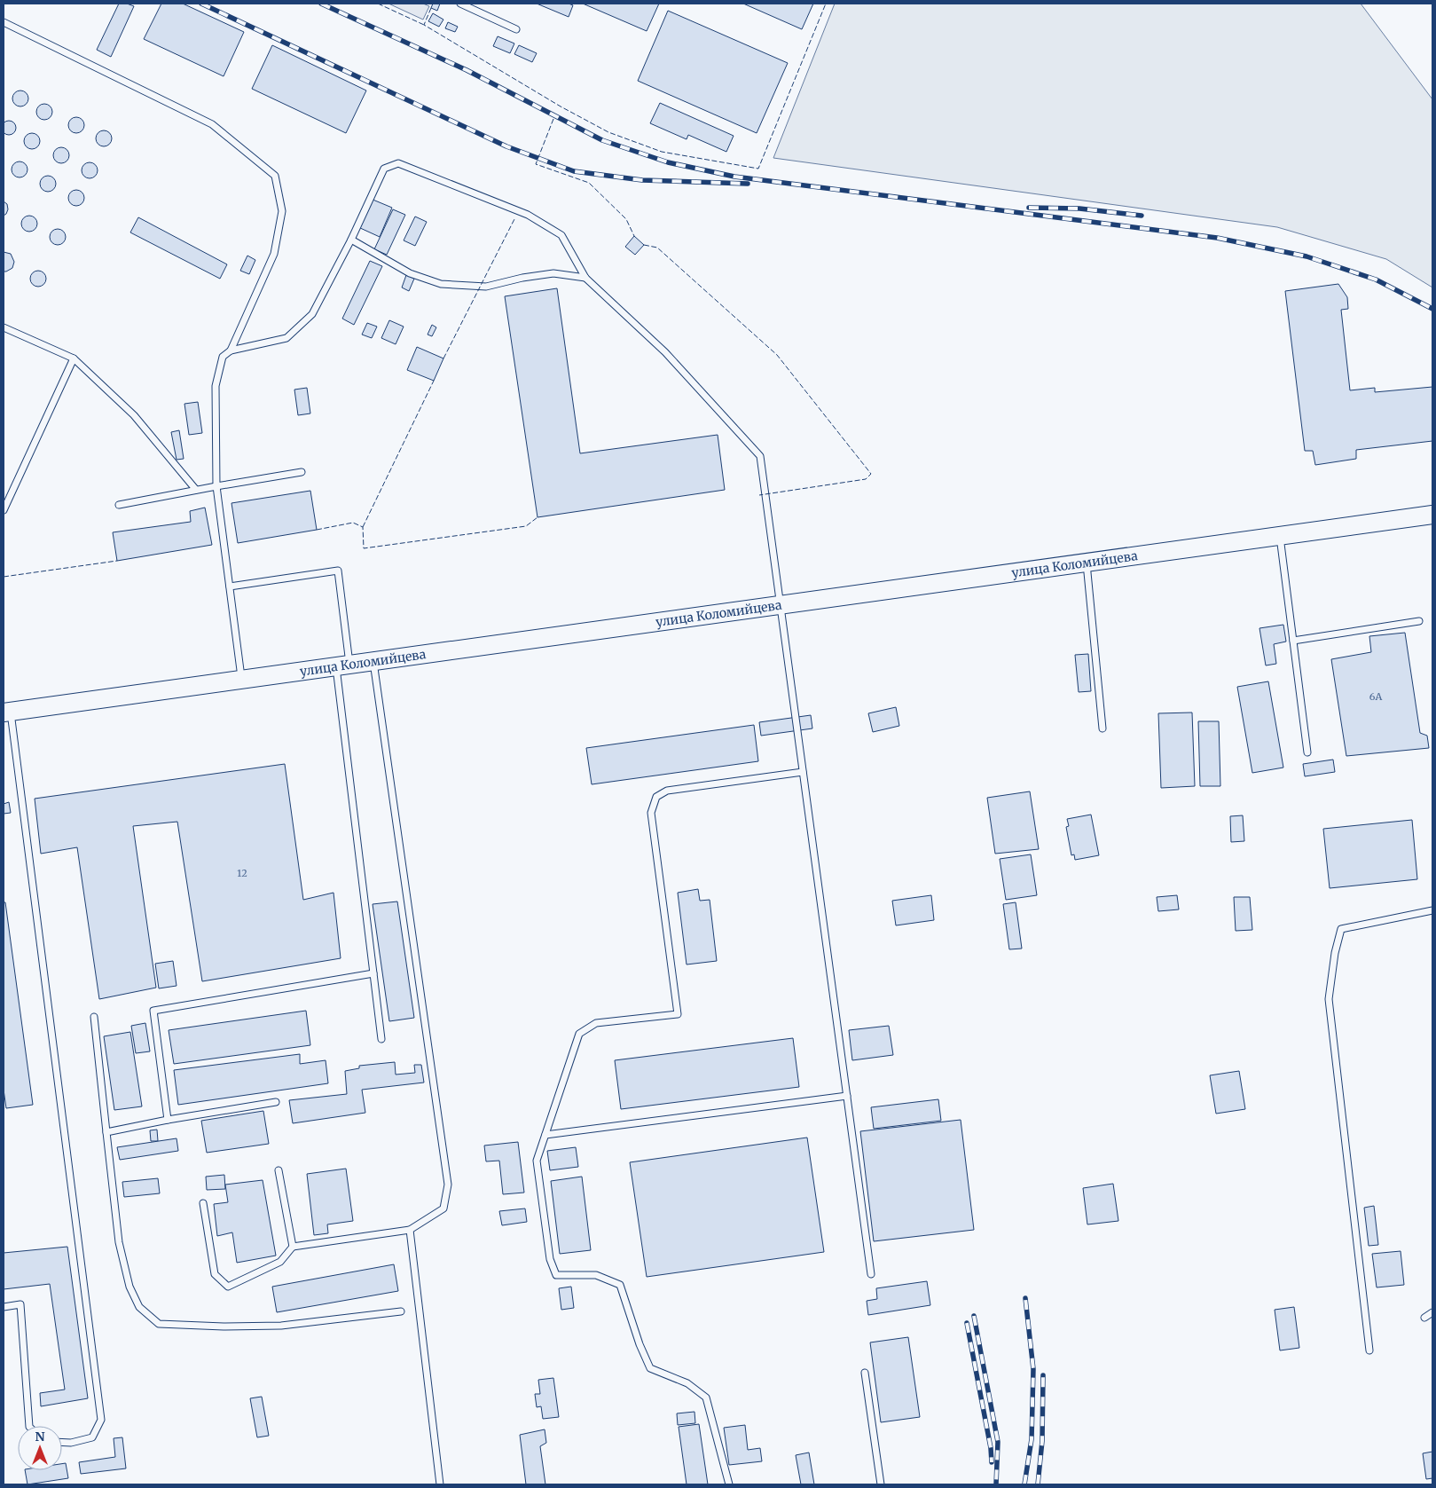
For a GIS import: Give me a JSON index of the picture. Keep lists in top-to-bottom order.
{
  "streets": {
    "street": ["улица Коломийцева"]
  },
  "house_numbers": ["6А", "12"],
  "north": "top"
}
